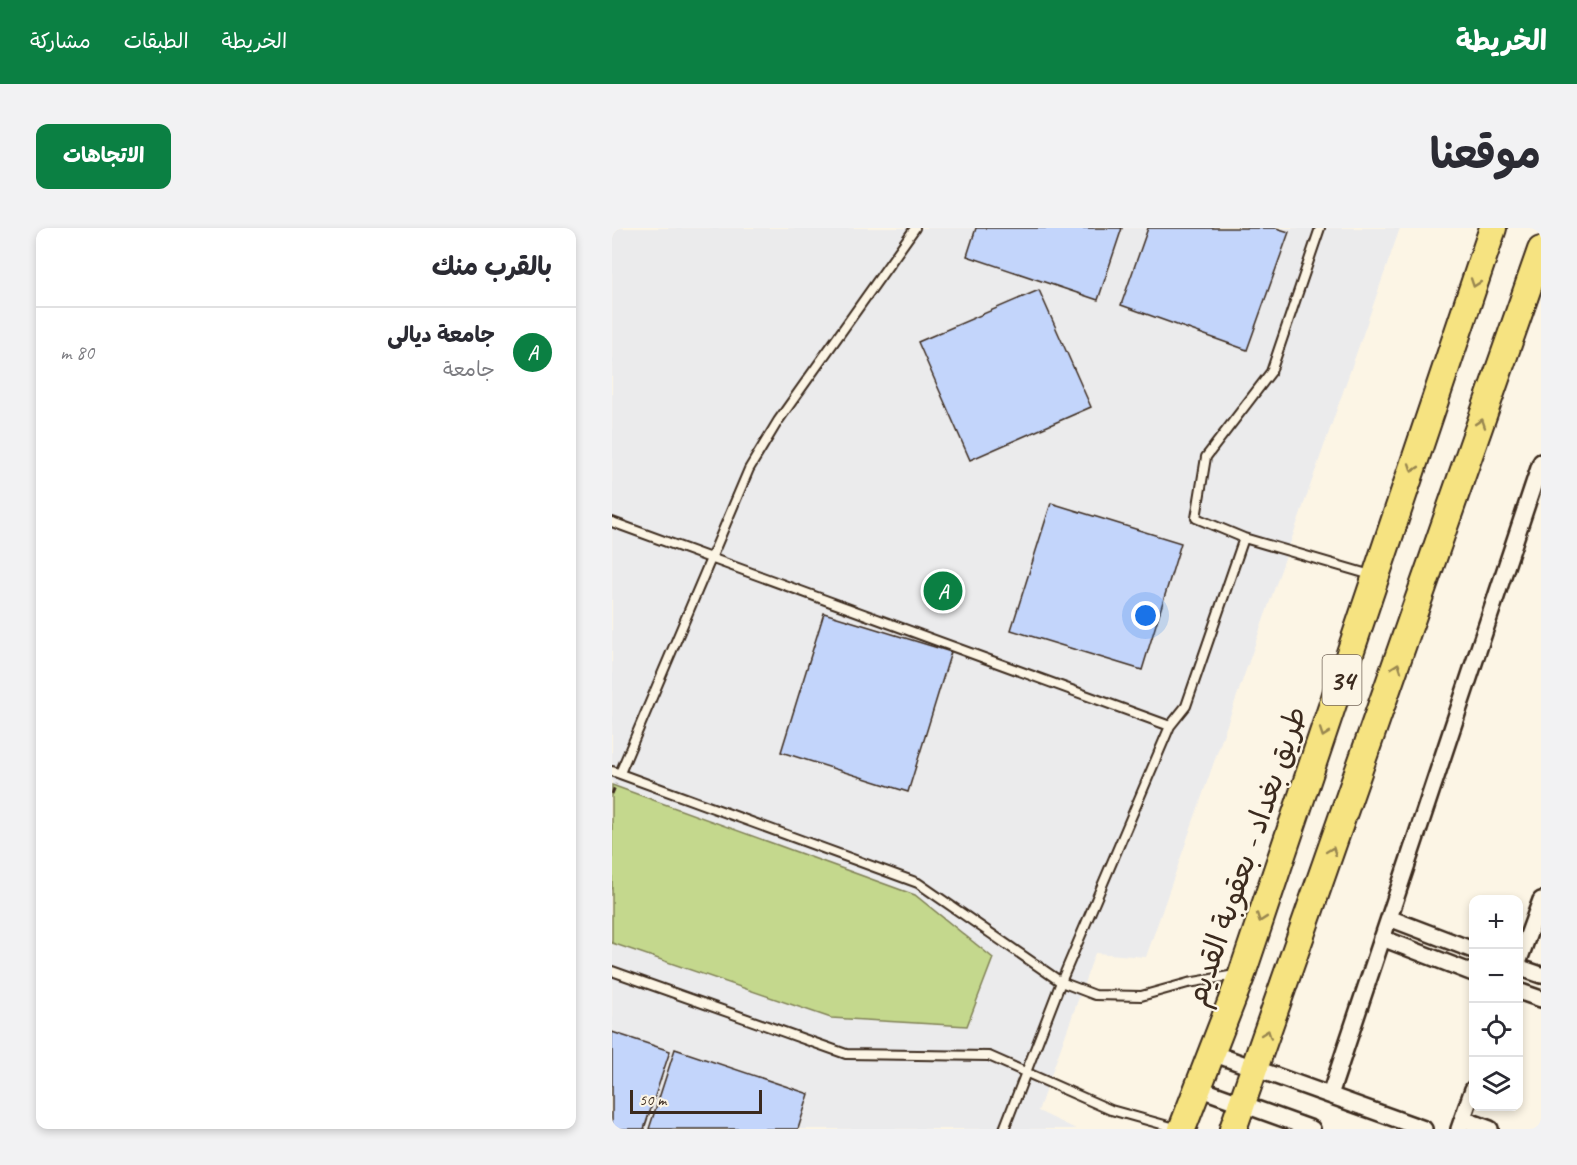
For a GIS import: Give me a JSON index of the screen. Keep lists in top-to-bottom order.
{
  "streets": {
    "highway": ["34", "طريق بغداد - بعقوبة القديم"]
  },
  "scale_bar": "50 m",
  "page": {
    "header": "الخريطة",
    "nav": ["الخريطة", "الطبقات", "مشاركة"],
    "title": "موقعنا",
    "buttons": "الاتجاهات",
    "heading": "بالقرب منك",
    "list": [
      {
        "mark": "A",
        "name": "جامعة ديالى",
        "note": "جامعة",
        "value": "80 m"
      }
    ],
    "pins": "A",
    "map_buttons": ["+", "−"],
    "scale": "50 m"
  }
}
